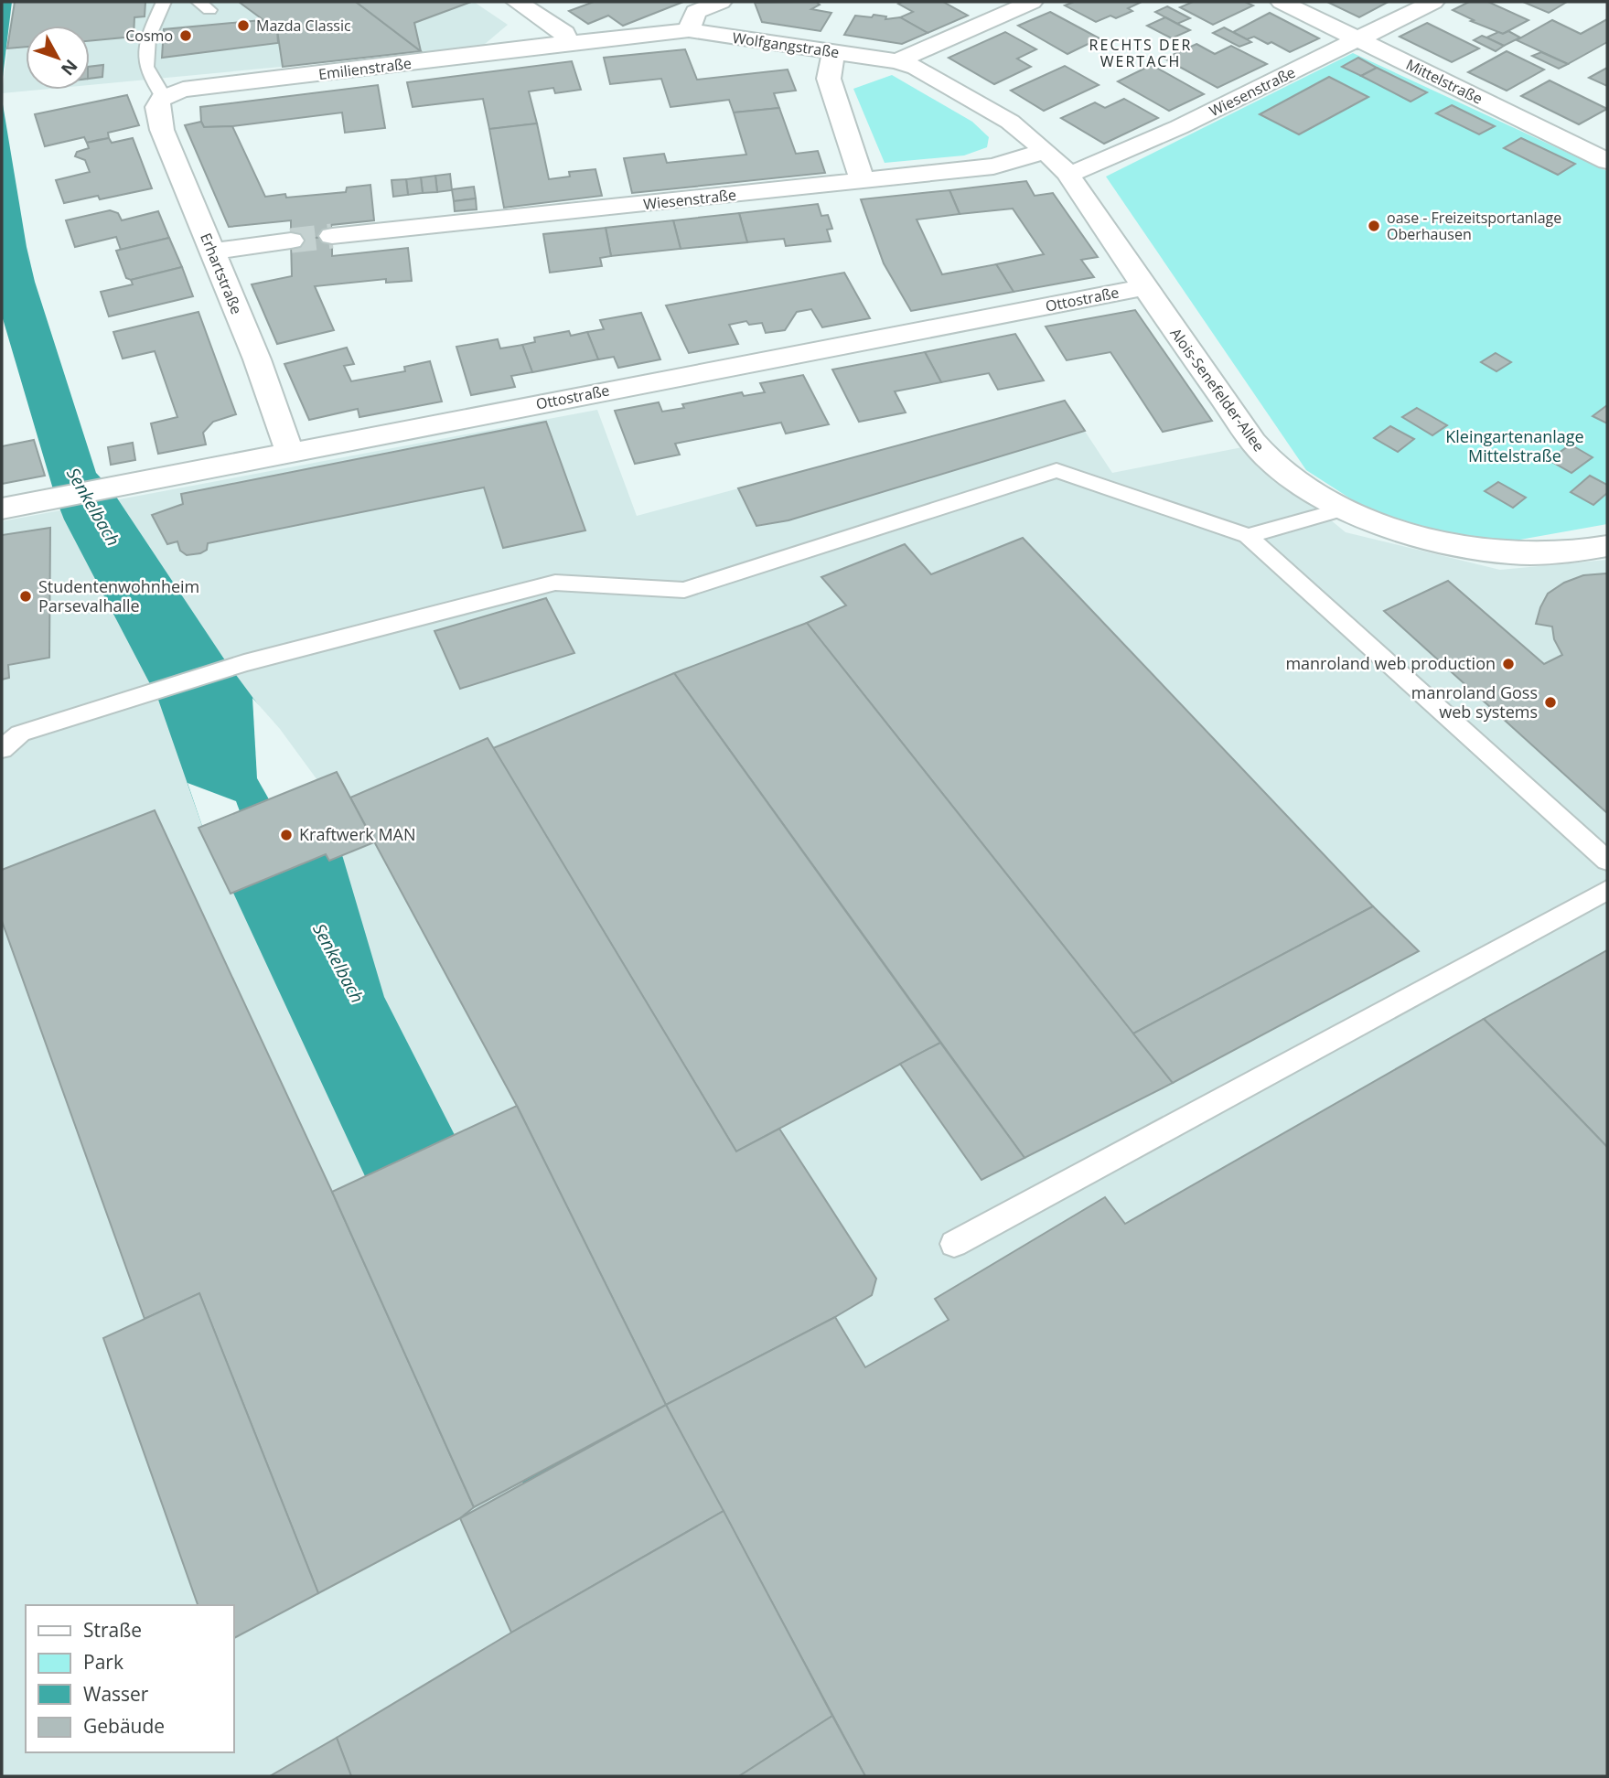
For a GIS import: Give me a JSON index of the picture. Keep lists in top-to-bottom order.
{
  "streets": {
    "street": [
      "Wolfgangstraße",
      "Emilienstraße",
      "Mittelstraße",
      "Wiesenstraße",
      "Erhartstraße",
      "Ottostraße",
      "Alois-Senefelder-Allee"
    ]
  },
  "crossings": [
    ["Wolfgangstraße", "Emilienstraße"],
    ["Wolfgangstraße", "Wiesenstraße"],
    ["Wolfgangstraße", "Alois-Senefelder-Allee"],
    ["Emilienstraße", "Erhartstraße"],
    ["Mittelstraße", "Wiesenstraße"],
    ["Wiesenstraße", "Alois-Senefelder-Allee"],
    ["Erhartstraße", "Ottostraße"],
    ["Ottostraße", "Alois-Senefelder-Allee"]
  ],
  "districts": ["RECHTS DER WERTACH"],
  "water": ["Senkelbach"],
  "parks": ["Kleingartenanlage Mittelstraße"],
  "places": [
    "Mazda Classic",
    "Cosmo",
    "oase - Freizeitsportanlage Oberhausen",
    "Studentenwohnheim Parsevalhalle",
    "manroland web production",
    "manroland Goss web systems",
    "Kraftwerk MAN"
  ],
  "legend": [
    "Straße",
    "Park",
    "Wasser",
    "Gebäude"
  ],
  "north": "bottom right"
}
